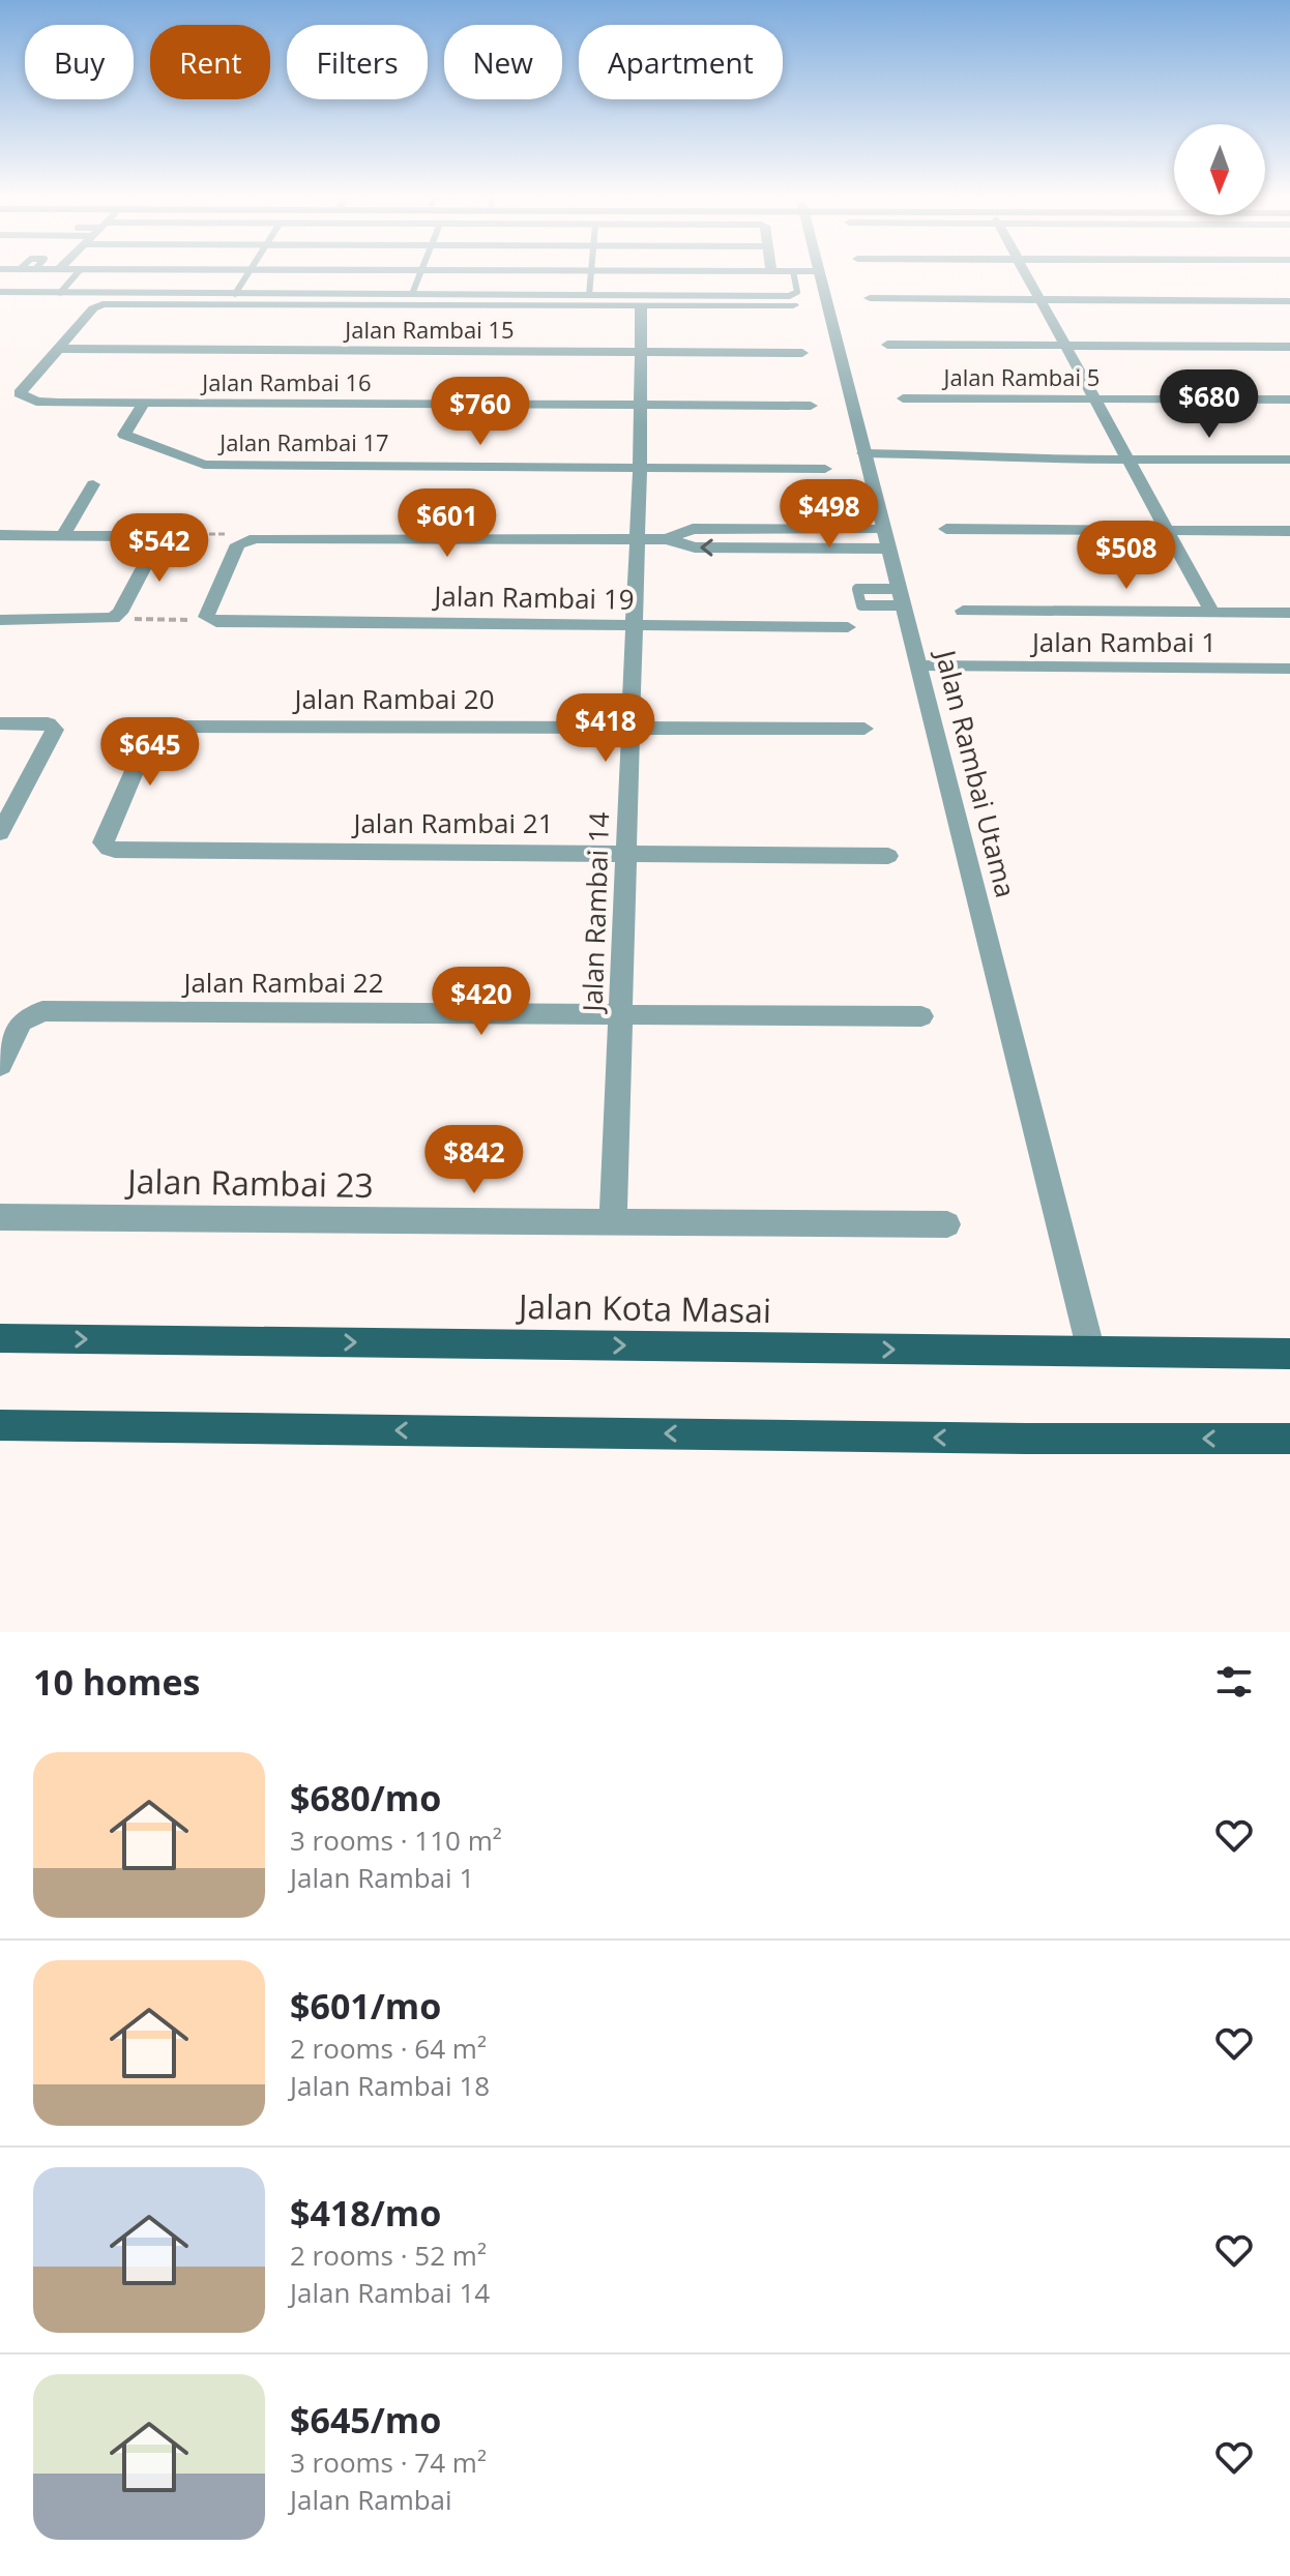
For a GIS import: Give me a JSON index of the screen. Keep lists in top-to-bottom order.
{
  "streets": {
    "main road": ["Jalan Kota Masai"],
    "street": [
      "Jalan Rambai 15",
      "Jalan Rambai 5",
      "Jalan Rambai 16",
      "Jalan Rambai 17",
      "Jalan Rambai 19",
      "Jalan Rambai 20",
      "Jalan Rambai Utama",
      "Jalan Rambai 21",
      "Jalan Rambai 14",
      "Jalan Rambai 22",
      "Jalan Rambai 23"
    ],
    "lane": ["Jalan Rambai 1"]
  },
  "crossings": [
    ["Jalan Rambai 15", "Jalan Rambai 16"],
    ["Jalan Rambai 15", "Jalan Rambai 14"],
    ["Jalan Rambai 16", "Jalan Rambai 17"],
    ["Jalan Rambai 16", "Jalan Rambai 14"],
    ["Jalan Rambai 17", "Jalan Rambai 14"],
    ["Jalan Rambai 19", "Jalan Rambai 14"],
    ["Jalan Rambai 1", "Jalan Rambai Utama"],
    ["Jalan Rambai 20", "Jalan Rambai 21"],
    ["Jalan Rambai 20", "Jalan Rambai 14"],
    ["Jalan Rambai Utama", "Jalan Kota Masai"],
    ["Jalan Rambai 21", "Jalan Rambai 14"],
    ["Jalan Rambai 14", "Jalan Rambai 22"],
    ["Jalan Rambai 14", "Jalan Rambai 23"]
  ],
  "north": "bottom",
  "page": {
    "chip": [
      "Buy",
      "Rent",
      "Filters",
      "New",
      "Apartment"
    ],
    "price": [
      "$680",
      "$760",
      "$498",
      "$601",
      "$542",
      "$508",
      "$418",
      "$645",
      "$420",
      "$842"
    ],
    "heading": "10 homes",
    "list": [
      {
        "name": "$680/mo",
        "note": "3 rooms · 110 m² · Jalan Rambai 1"
      },
      {
        "name": "$601/mo",
        "note": "2 rooms · 64 m² · Jalan Rambai 18"
      },
      {
        "name": "$418/mo",
        "note": "2 rooms · 52 m² · Jalan Rambai 14"
      },
      {
        "name": "$645/mo",
        "note": "3 rooms · 74 m² · Jalan Rambai"
      }
    ]
  }
}
